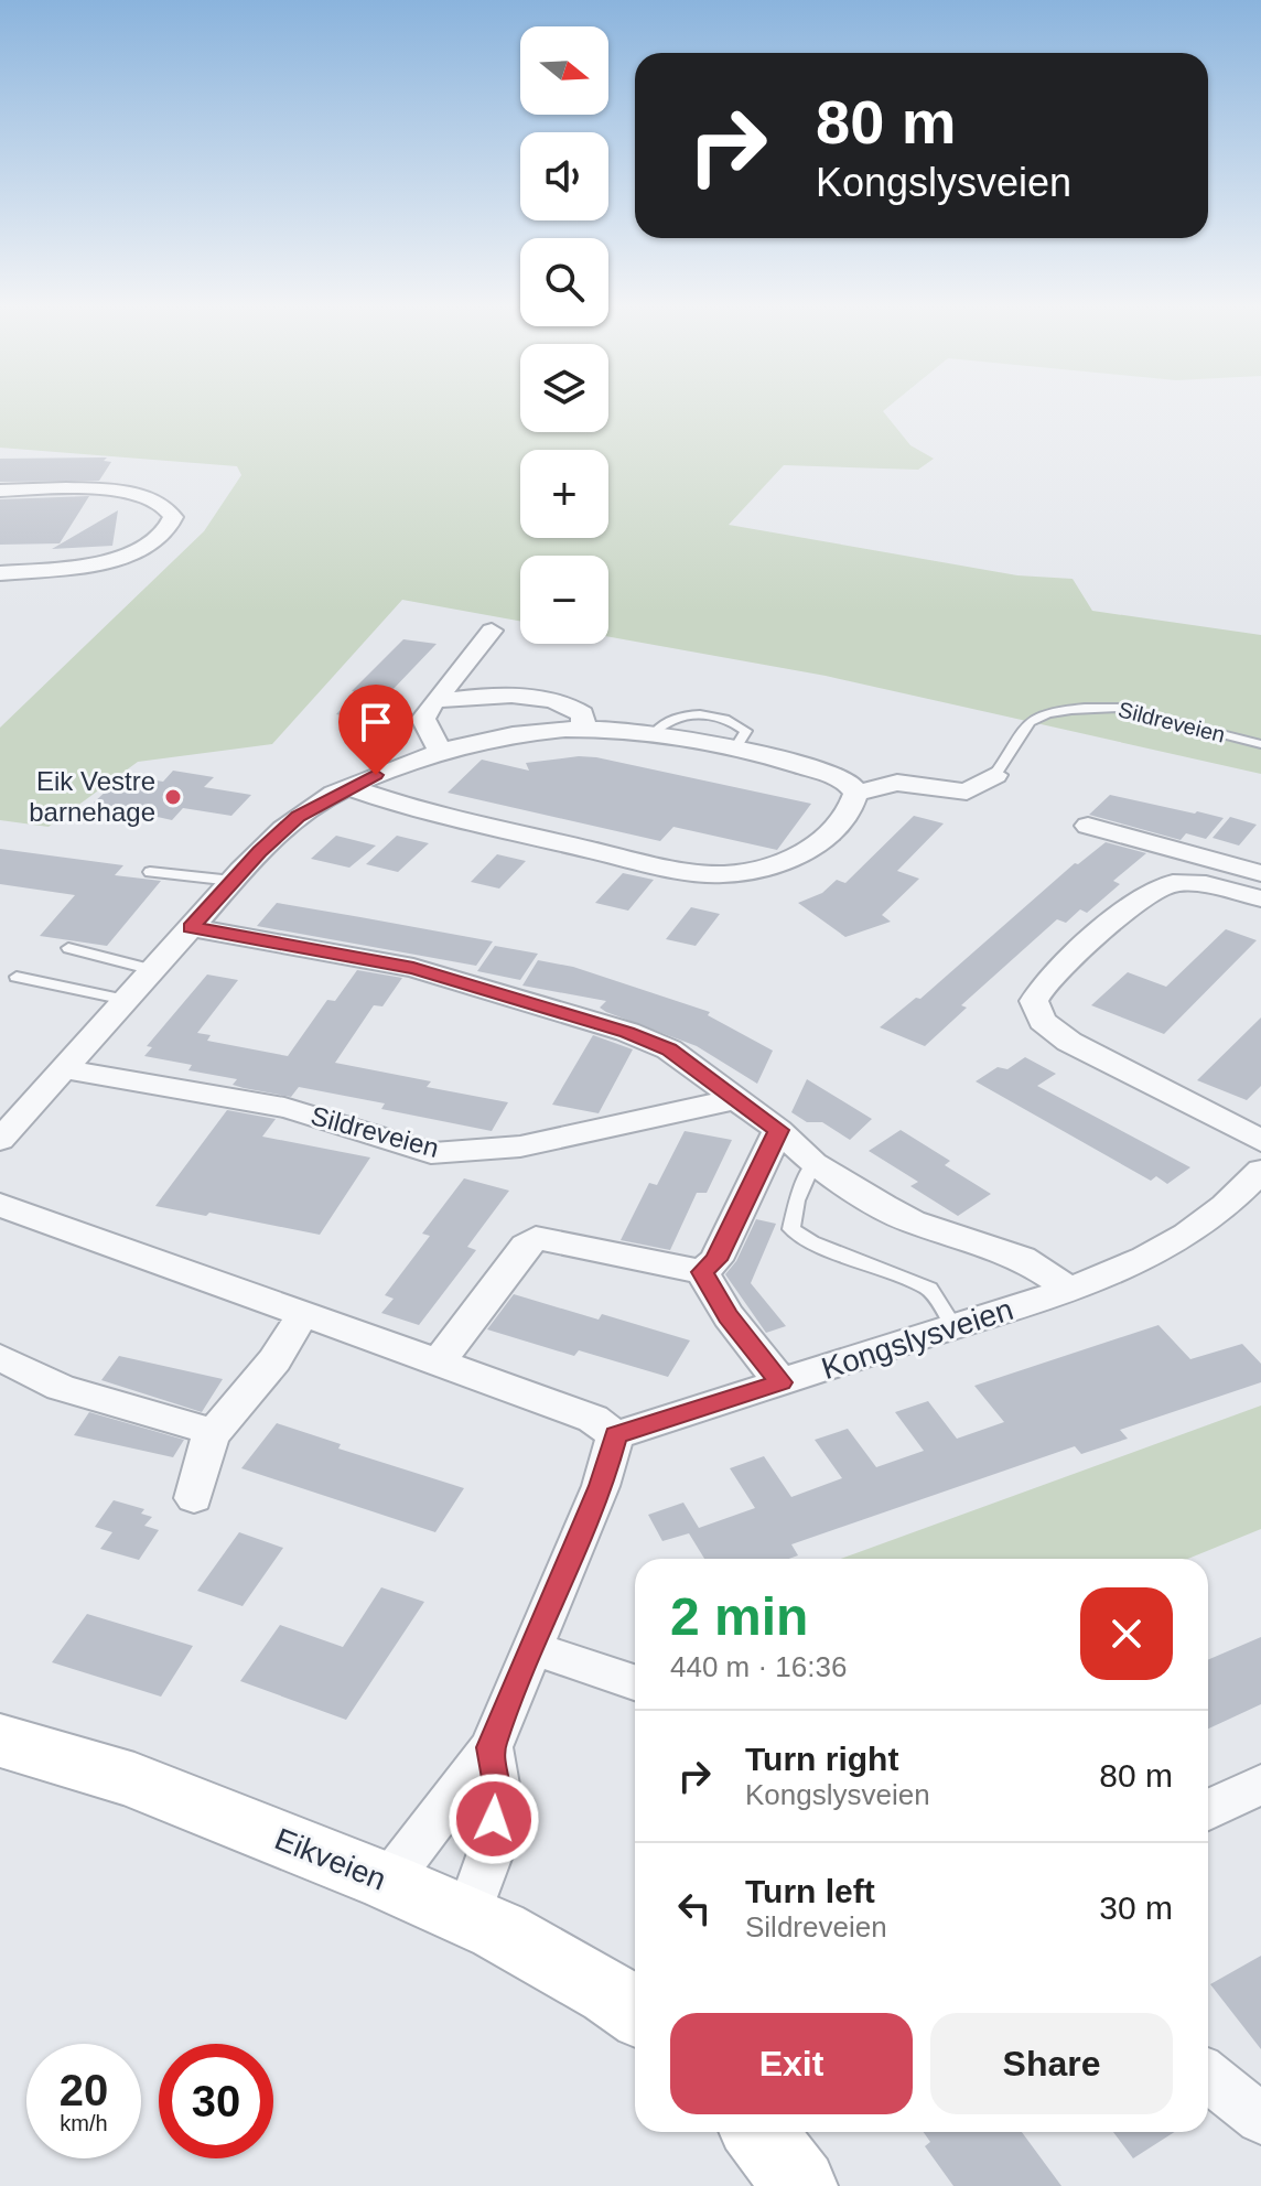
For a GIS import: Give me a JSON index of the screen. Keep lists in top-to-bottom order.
{
  "streets": {
    "main road": ["Eikveien"],
    "street": ["Sildreveien", "Kongslysveien"]
  },
  "places": ["Eik Vestre barnehage"],
  "north": "right",
  "page": {
    "map_buttons": ["+", "−"],
    "turn": ["80 m", "Kongslysveien"],
    "heading": ["2 min", "440 m · 16:36"],
    "list": [
      {
        "name": "Turn right",
        "note": "Kongslysveien",
        "value": "80 m"
      },
      {
        "name": "Turn left",
        "note": "Sildreveien",
        "value": "30 m"
      }
    ],
    "buttons": ["Exit", "Share"],
    "speed": "20 km/h",
    "limit": "30"
  }
}
